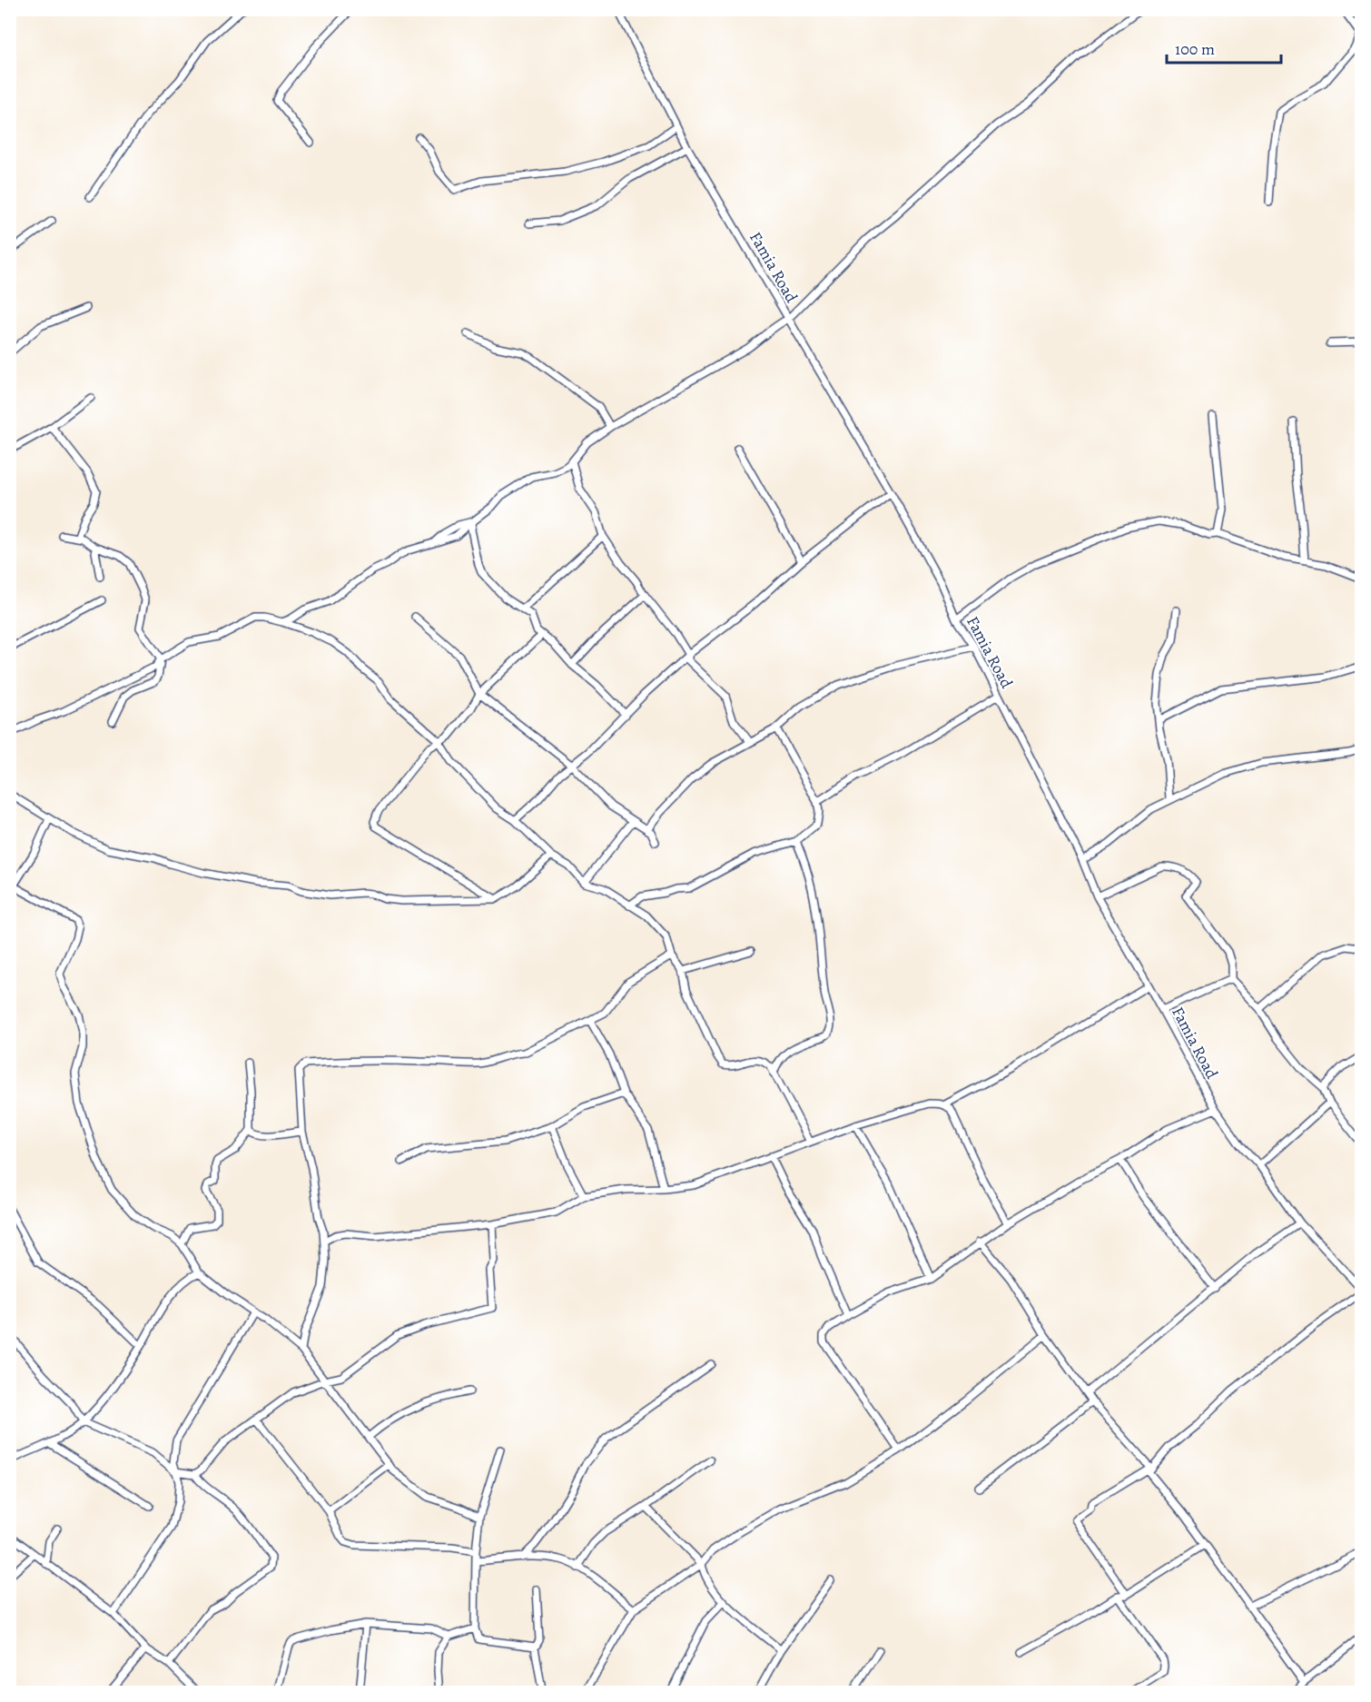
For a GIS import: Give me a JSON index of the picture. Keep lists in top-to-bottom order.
{
  "streets": {
    "street": ["Famia Road"]
  },
  "scale_bar": "100 m"
}
